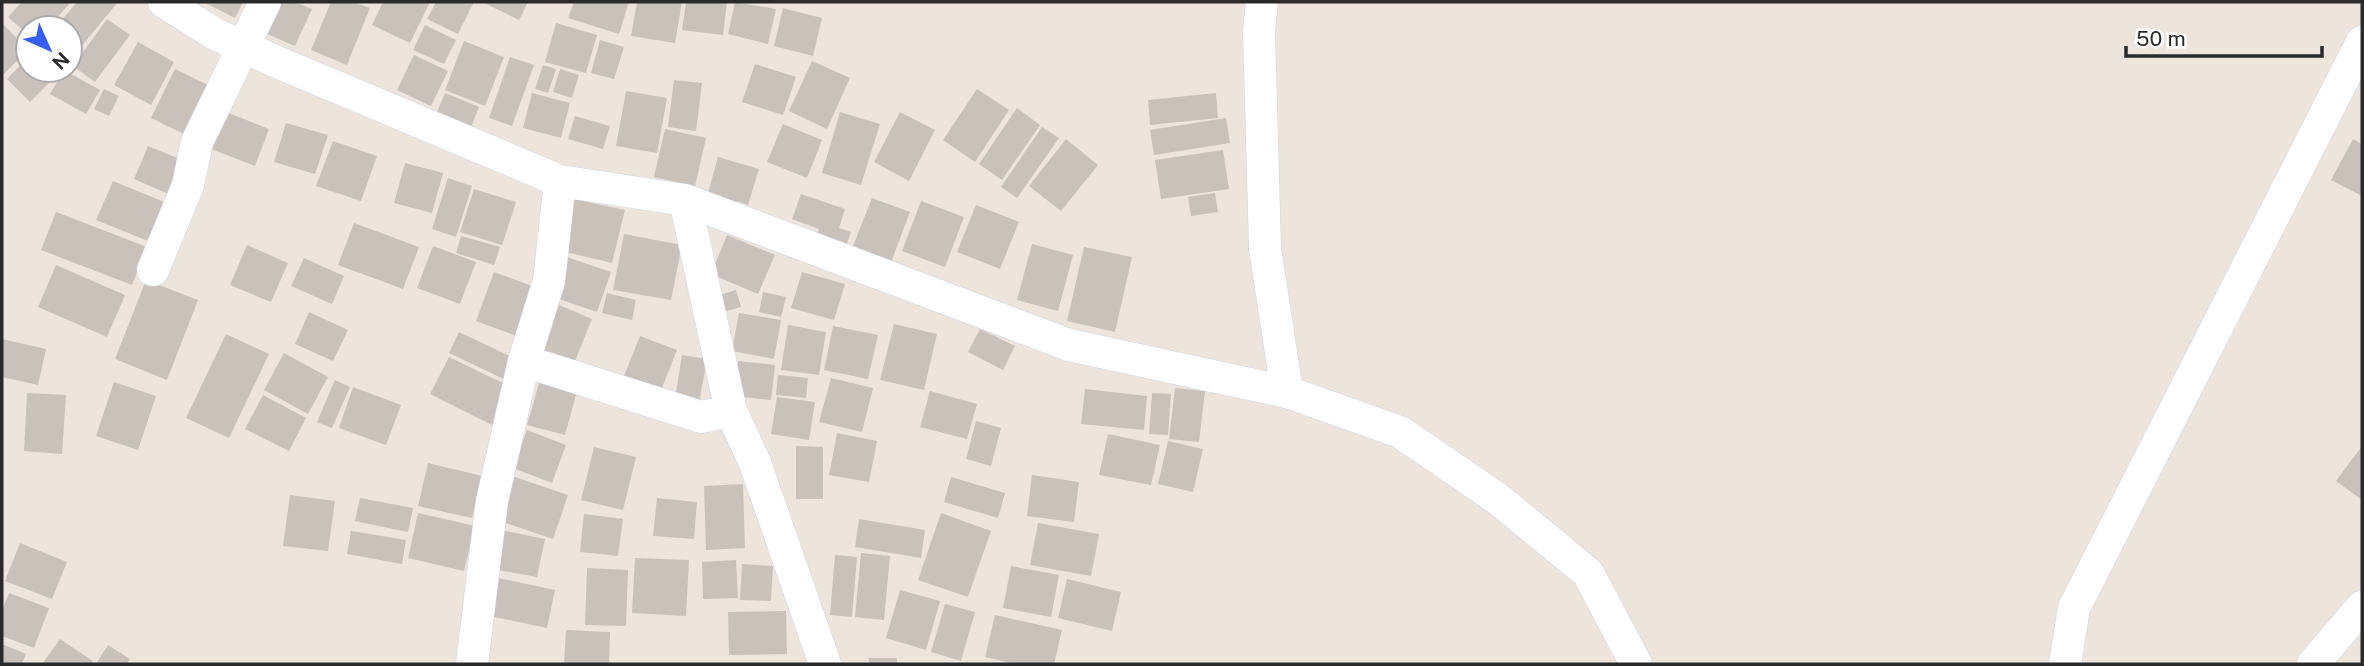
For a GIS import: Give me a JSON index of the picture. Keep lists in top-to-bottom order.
{
  "scale_bar": "50 m",
  "north": "bottom right"
}
